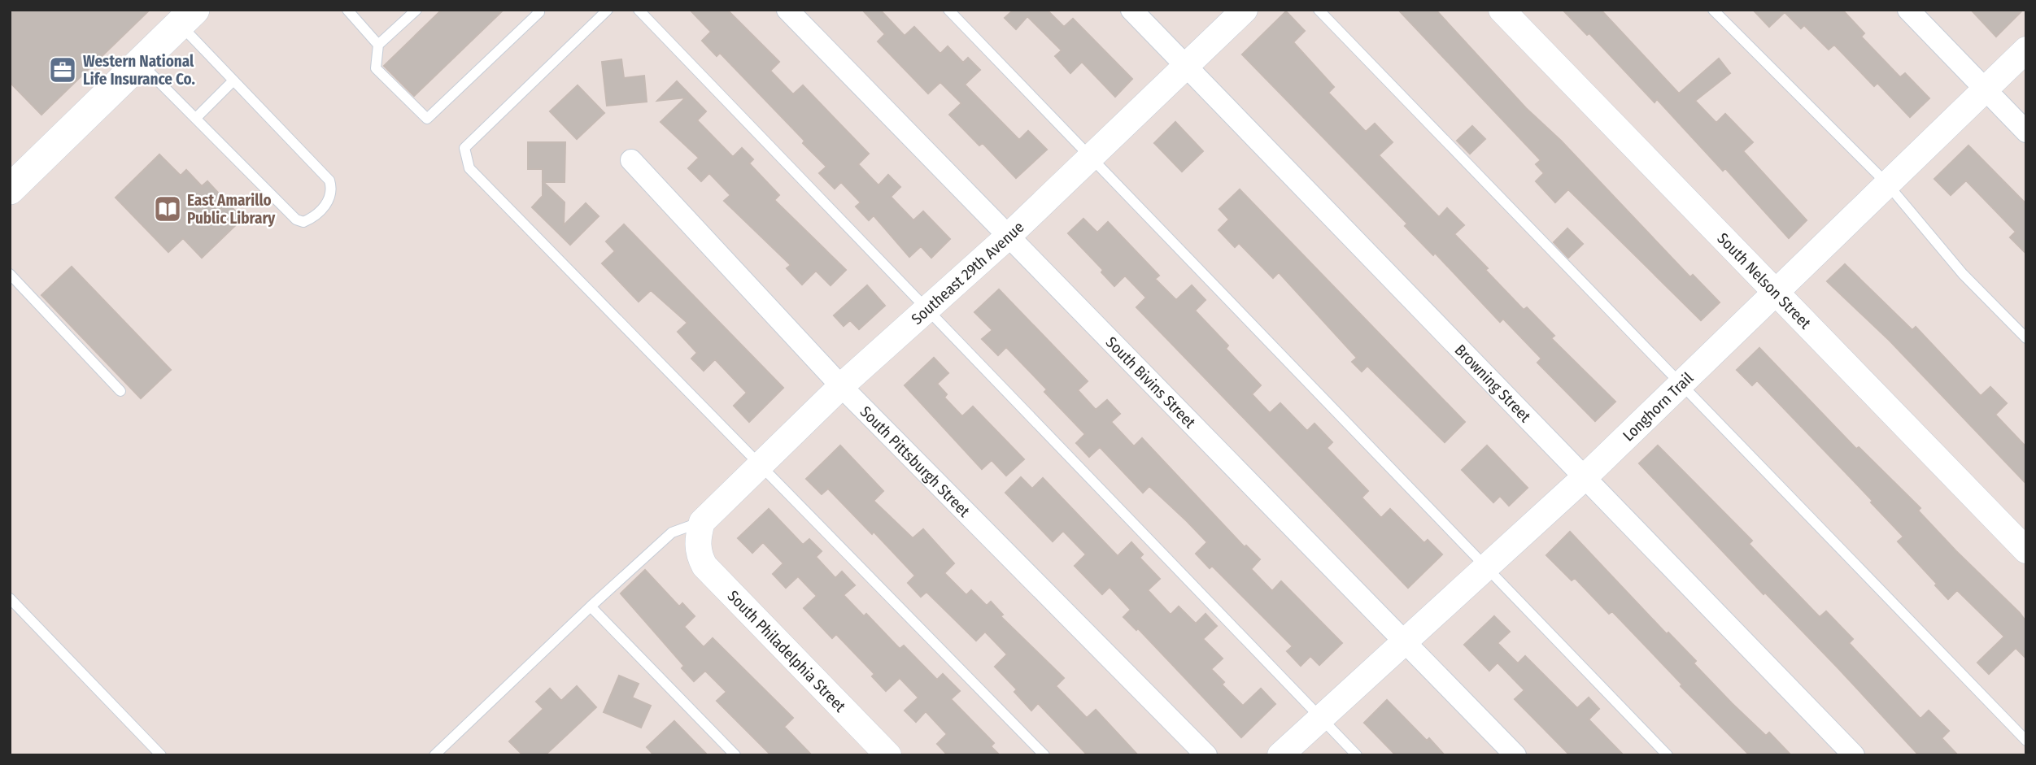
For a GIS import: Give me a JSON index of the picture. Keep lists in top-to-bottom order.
{
  "streets": {
    "street": [
      "Southeast 29th Avenue",
      "South Nelson Street",
      "South Bivins Street",
      "Browning Street",
      "Longhorn Trail",
      "South Pittsburgh Street",
      "South Philadelphia Street"
    ]
  },
  "crossings": [
    ["Southeast 29th Avenue", "South Bivins Street"],
    ["Southeast 29th Avenue", "Browning Street"],
    ["Southeast 29th Avenue", "South Pittsburgh Street"],
    ["Southeast 29th Avenue", "South Philadelphia Street"],
    ["South Nelson Street", "Longhorn Trail"],
    ["South Bivins Street", "Longhorn Trail"],
    ["Browning Street", "Longhorn Trail"]
  ],
  "places": {
    "office": ["Western National Life Insurance Co."],
    "library": ["East Amarillo Public Library"]
  }
}
